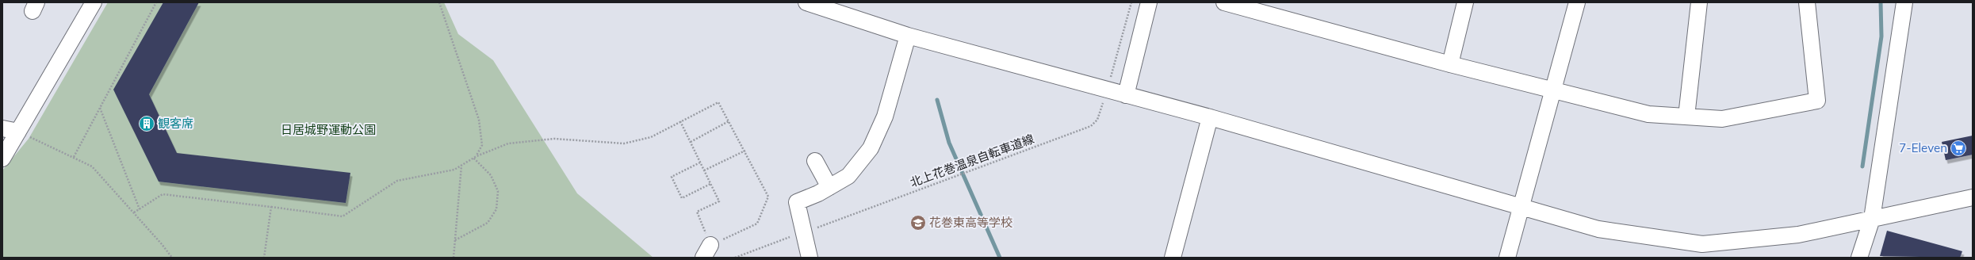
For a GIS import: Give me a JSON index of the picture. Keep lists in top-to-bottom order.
{
  "streets": {
    "path": ["北上花巻温泉自転車道線"]
  },
  "parks": ["日居城野運動公園"],
  "places": {
    "building": ["観客席"],
    "supermarket": ["7-Eleven"],
    "school or university": ["花巻東高等学校"]
  }
}
